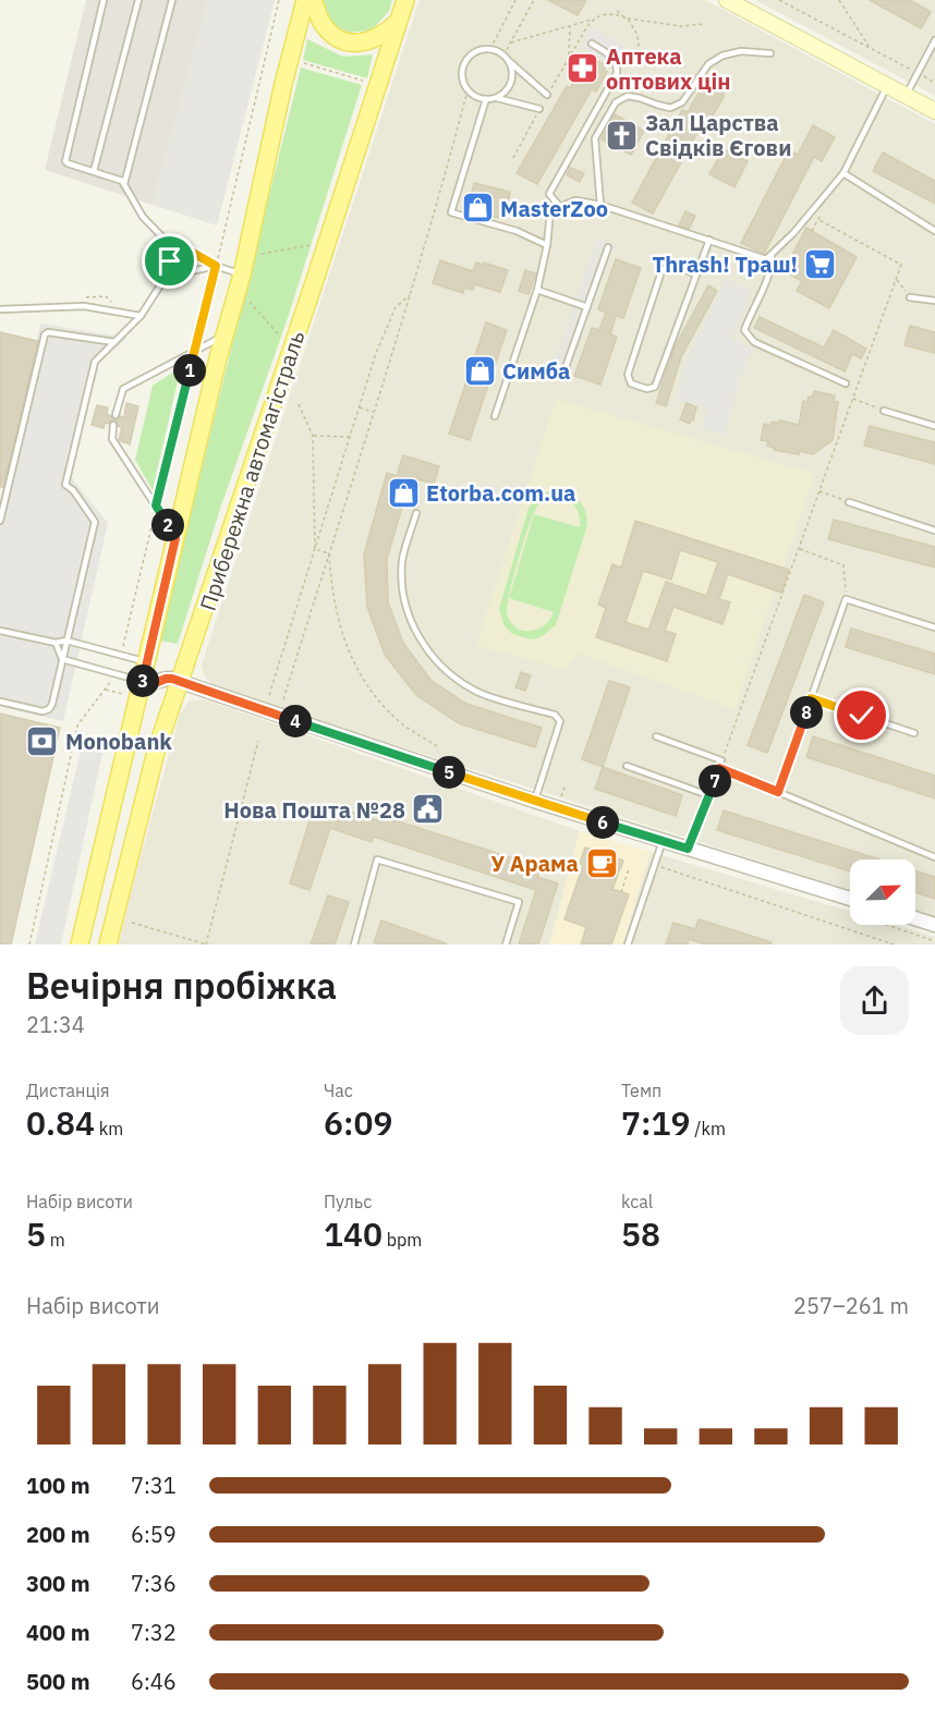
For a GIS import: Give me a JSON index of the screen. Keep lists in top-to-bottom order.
{
  "streets": {
    "main road": ["Прибережна автомагістраль"]
  },
  "places": {
    "pharmacy": ["Аптека оптових цін"],
    "church": ["Зал Царства Свідків Єгови"],
    "shop": ["MasterZoo", "Симба", "Etorba.com.ua"],
    "supermarket": ["Thrash! Траш!"],
    "bank": ["Monobank"],
    "public building": ["Нова Пошта №28"],
    "cafe": ["У Арама"]
  },
  "north": "top right",
  "page": {
    "pins": [
      "1",
      "2",
      "3",
      "8",
      "4",
      "5",
      "7",
      "6"
    ],
    "heading": ["Вечірня пробіжка", "21:34"],
    "stats": [
      ["Дистанція", "0.84 km"],
      ["Час", "6:09"],
      ["Темп", "7:19 /km"],
      ["Набір висоти", "5 m"],
      ["Пульс", "140 bpm"],
      ["kcal", "58"]
    ],
    "chart": ["Набір висоти", "257–261 m"],
    "list": [
      {
        "name": "100 m",
        "note": "7:31"
      },
      {
        "name": "200 m",
        "note": "6:59"
      },
      {
        "name": "300 m",
        "note": "7:36"
      },
      {
        "name": "400 m",
        "note": "7:32"
      },
      {
        "name": "500 m",
        "note": "6:46"
      }
    ]
  }
}
